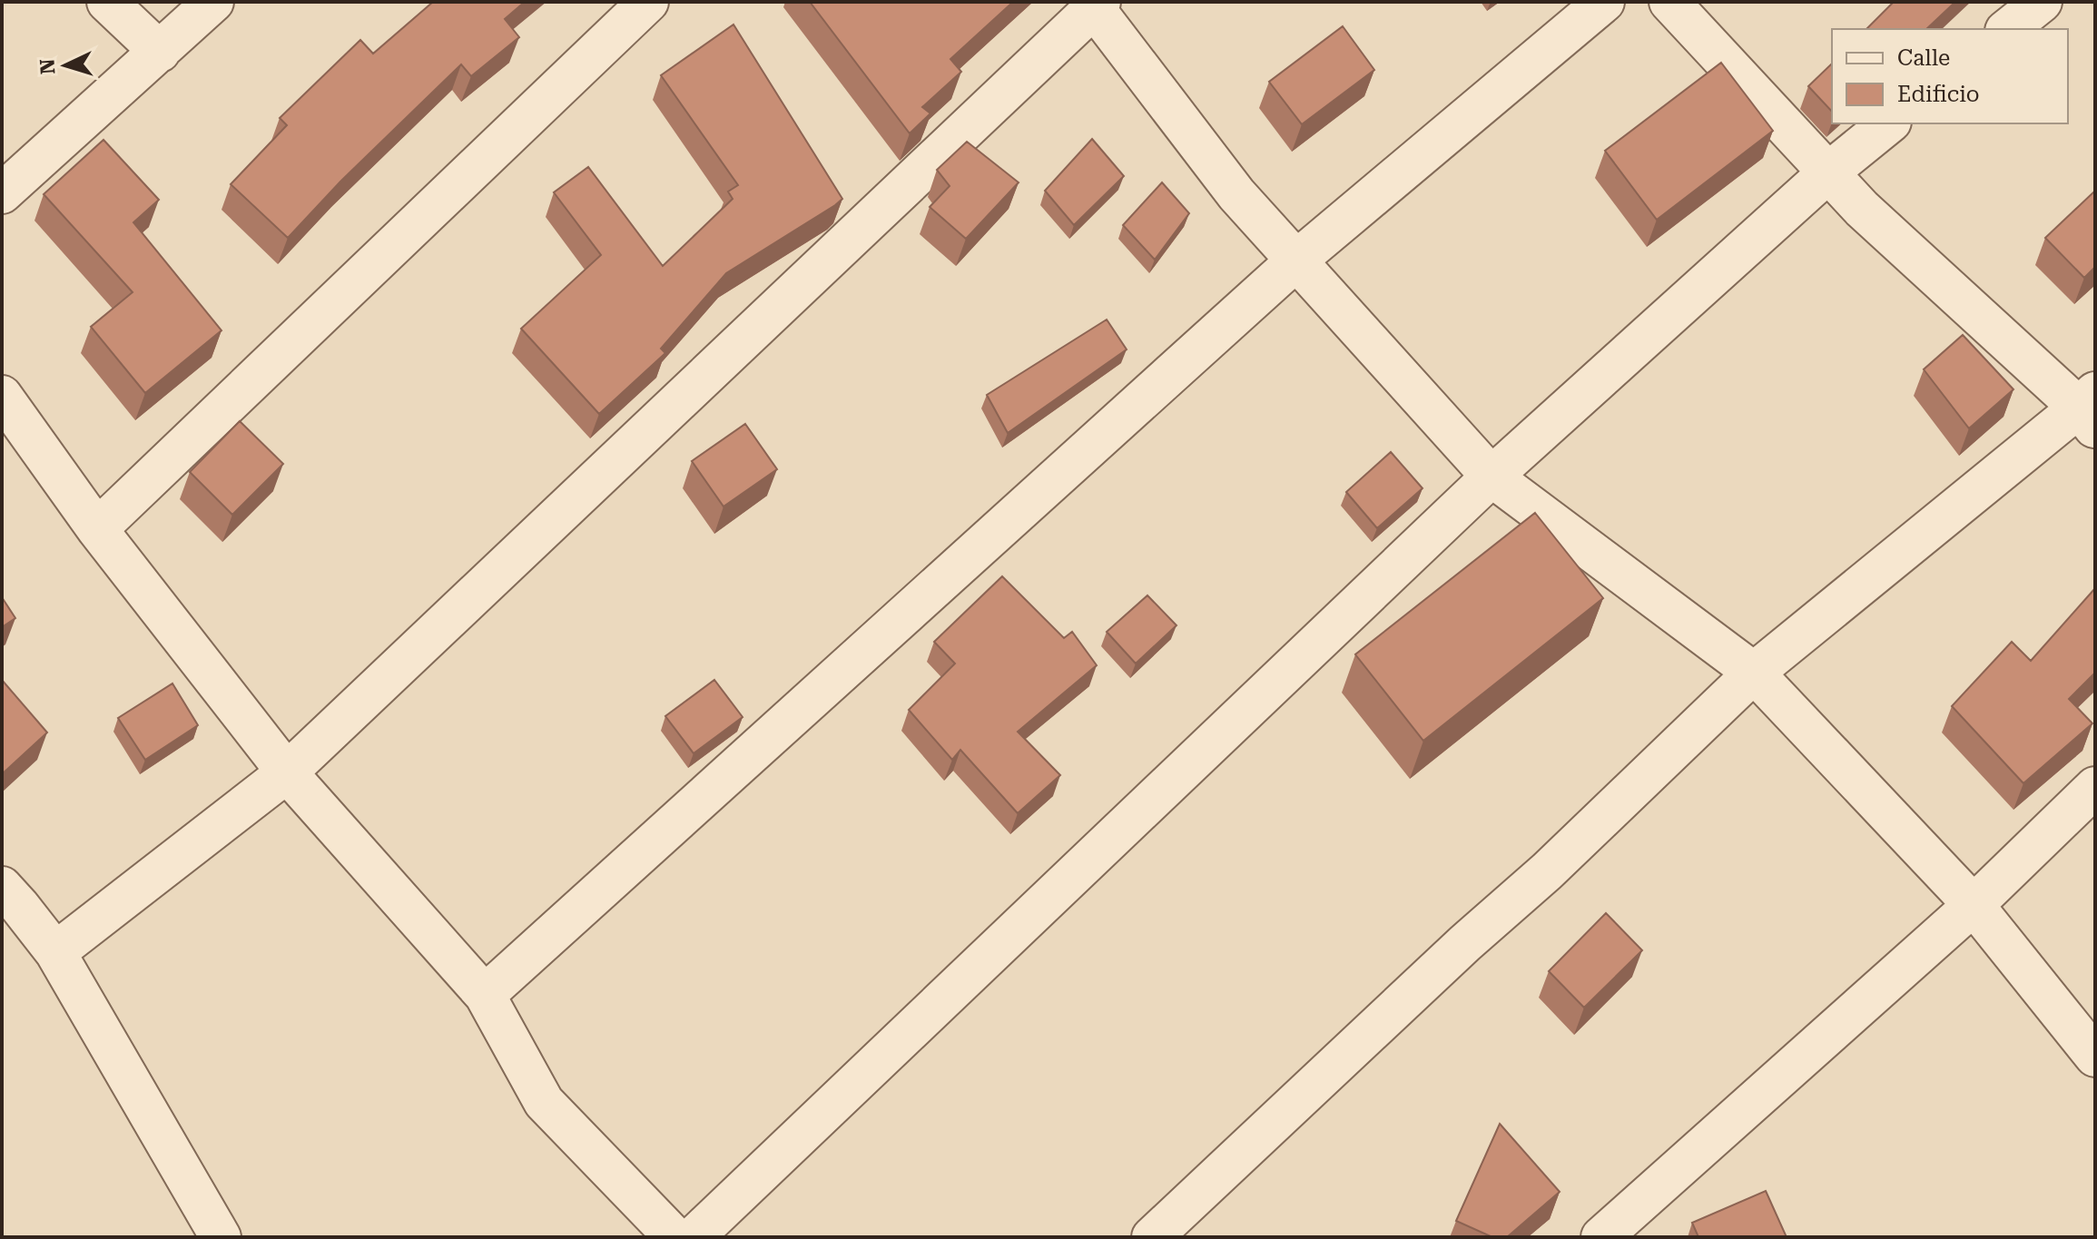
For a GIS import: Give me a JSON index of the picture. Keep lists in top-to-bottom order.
{
  "legend": ["Calle", "Edificio"],
  "north": "left"
}
